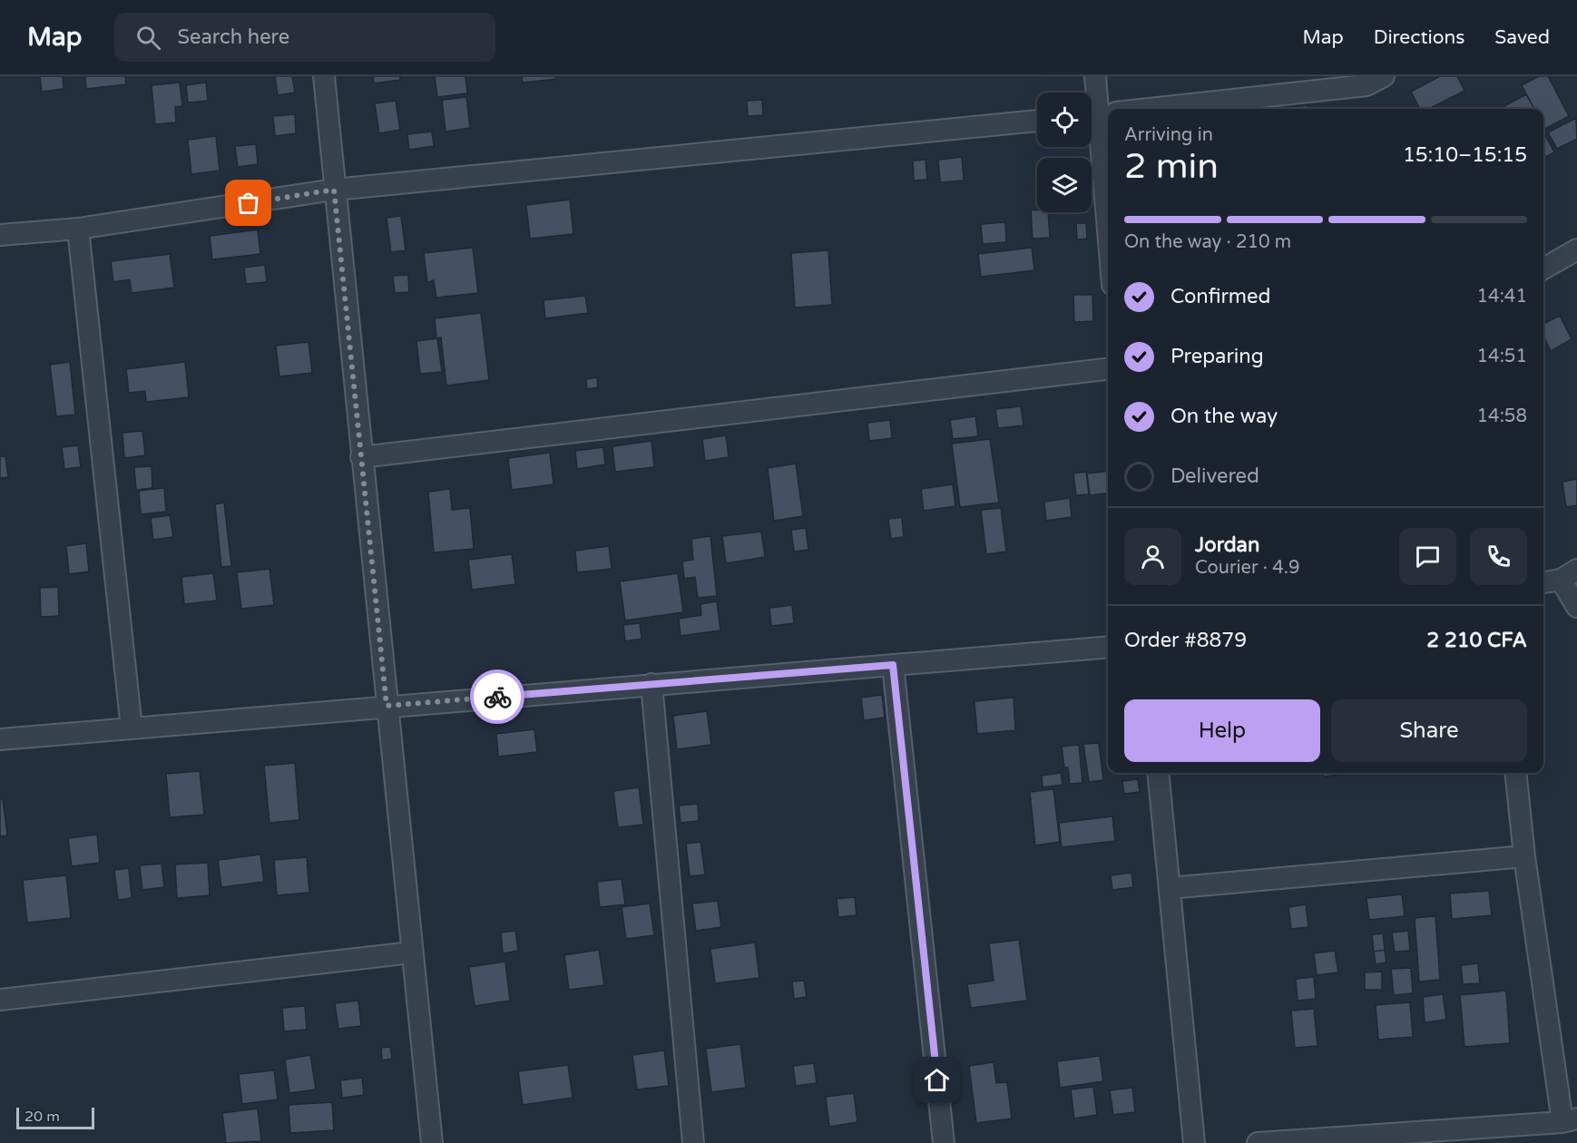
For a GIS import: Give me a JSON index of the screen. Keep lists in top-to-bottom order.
{
  "scale_bar": "20 m",
  "page": {
    "header": "Map",
    "search": "Search here",
    "nav": ["Map", "Directions", "Saved"],
    "heading": ["2 min", "Arriving in", "15:10–15:15"],
    "panel": [
      "Jordan",
      "Courier · 4.9",
      "Order #8879",
      "2 210 CFA"
    ],
    "bar": "On the way · 210 m",
    "list": [
      ["Confirmed", "14:41"],
      ["Preparing", "14:51"],
      ["On the way", "14:58"],
      "Delivered"
    ],
    "buttons": ["Help", "Share"],
    "scale": "20 m"
  }
}
